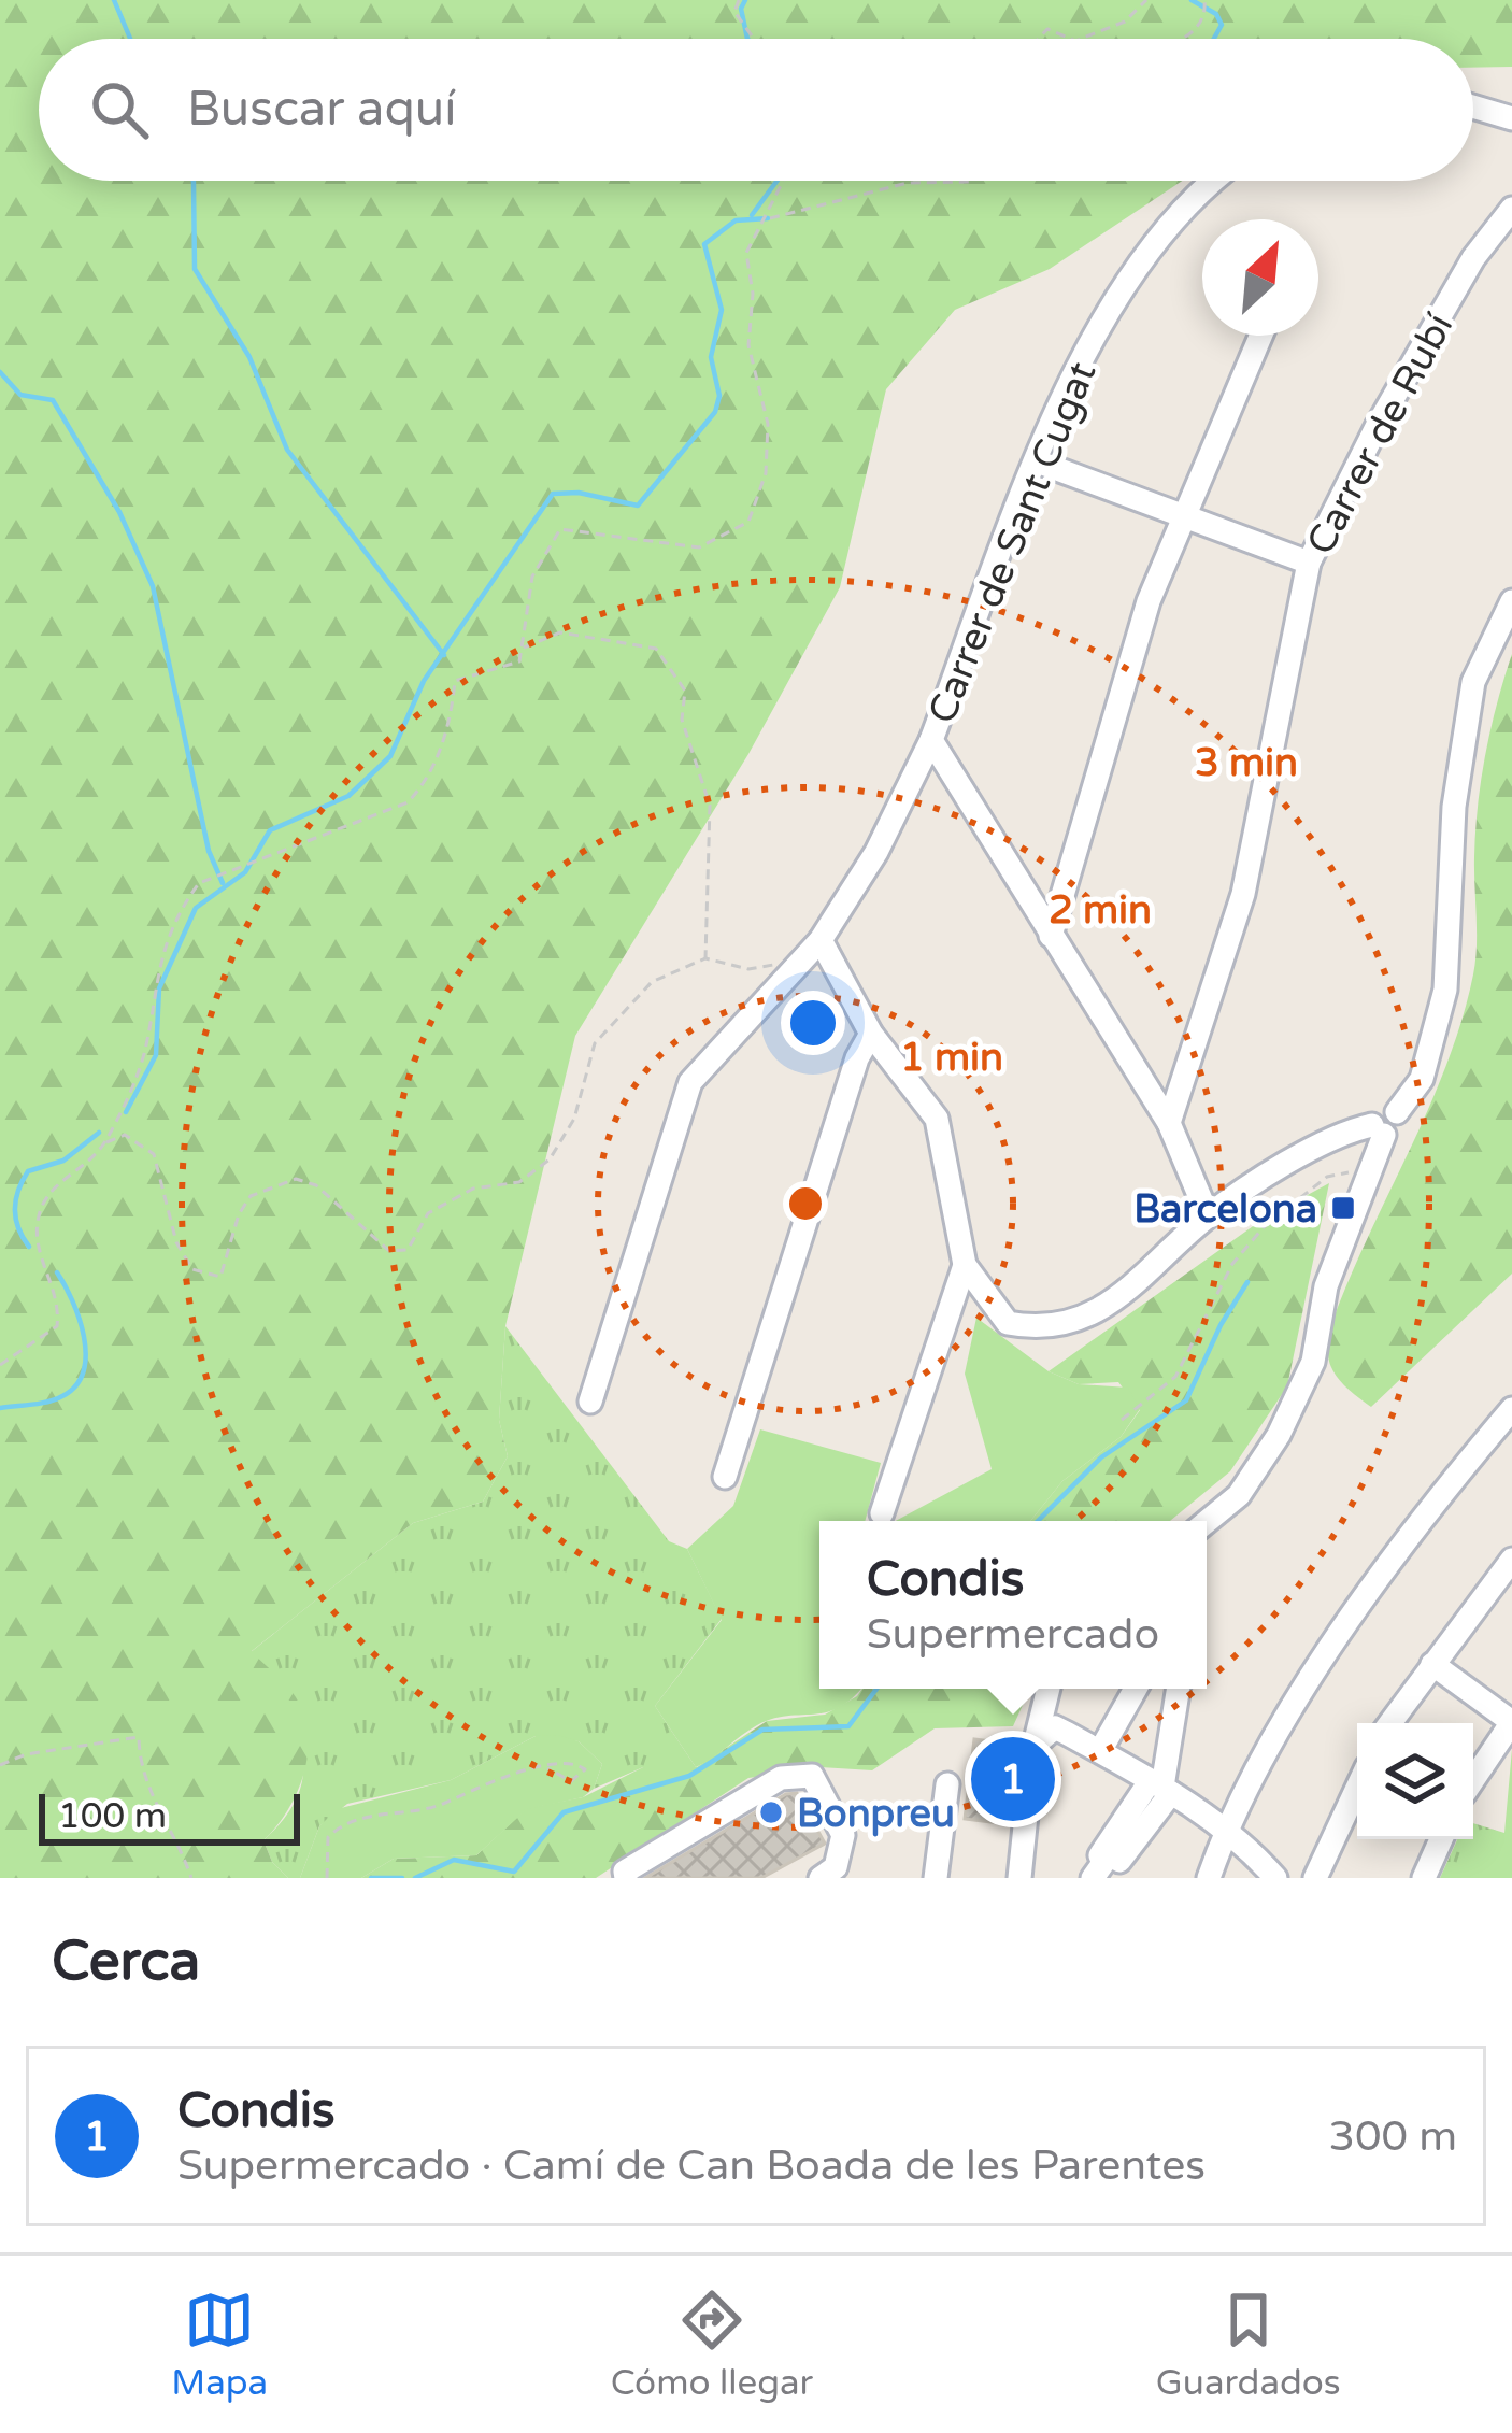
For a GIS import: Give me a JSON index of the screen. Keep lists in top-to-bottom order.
{
  "streets": {
    "street": ["Carrer de Rubí", "Carrer de Sant Cugat"]
  },
  "crossings": [
    ["Carrer de Rubí", "Carrer de Sant Cugat"]
  ],
  "places": {
    "transit": ["Barcelona"],
    "other": ["Bonpreu"]
  },
  "scale_bar": "100 m",
  "north": "top right",
  "page": {
    "search": "Buscar aquí",
    "popup": ["Condis", "Supermercado"],
    "pins": "1",
    "scale": "100 m",
    "heading": "Cerca",
    "list": [
      {
        "mark": "1",
        "name": "Condis",
        "note": "Supermercado · Camí de Can Boada de les Parentes",
        "value": "300 m"
      }
    ],
    "nav": ["Mapa", "Cómo llegar", "Guardados"]
  },
  "rings": ["3 min", "2 min", "1 min"]
}
